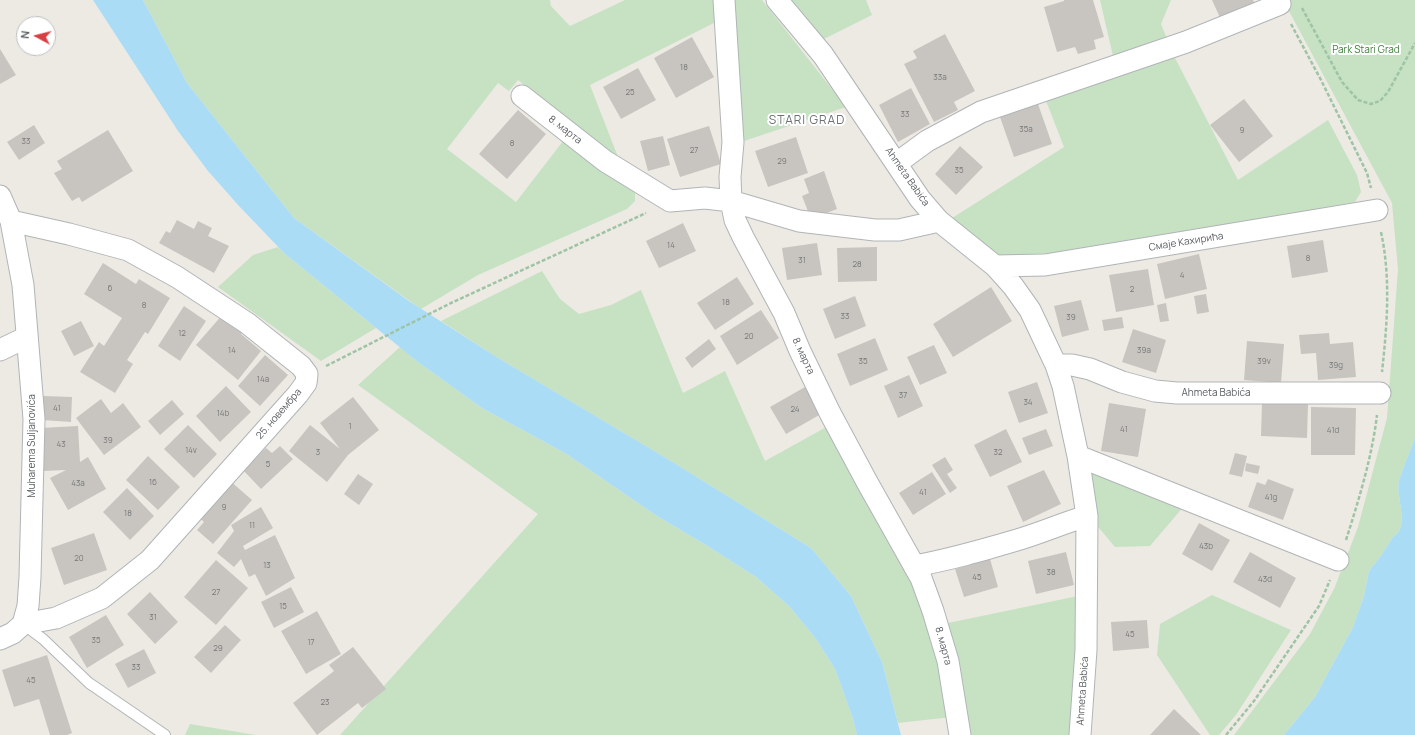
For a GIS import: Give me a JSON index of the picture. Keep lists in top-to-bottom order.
{
  "streets": {
    "street": [
      "8. марта",
      "Ahmeta Babića",
      "Смaје Кахирића",
      "25. новембра",
      "Muharema Suljanovića"
    ]
  },
  "crossings": [
    ["Ahmeta Babića", "Смaје Кахирића"],
    ["25. новембра", "Muharema Suljanovića"]
  ],
  "districts": ["STARI GRAD"],
  "parks": ["Park Stari Grad"],
  "house_numbers": [
    "18",
    "33a",
    "25",
    "33",
    "35a",
    "9",
    "33",
    "8",
    "27",
    "29",
    "35",
    "14",
    "8",
    "31",
    "28",
    "4",
    "6",
    "2",
    "18",
    "8",
    "33",
    "39",
    "12",
    "20",
    "14",
    "39a",
    "35",
    "39v",
    "39g",
    "14a",
    "37",
    "34",
    "41",
    "24",
    "14b",
    "1",
    "41",
    "41d",
    "39",
    "43",
    "14v",
    "3",
    "32",
    "5",
    "16",
    "43a",
    "41",
    "41g",
    "9",
    "18",
    "11",
    "43b",
    "20",
    "13",
    "38",
    "45",
    "43d",
    "27",
    "15",
    "31",
    "45",
    "35",
    "17",
    "29",
    "33",
    "45",
    "23"
  ],
  "north": "left"
}
